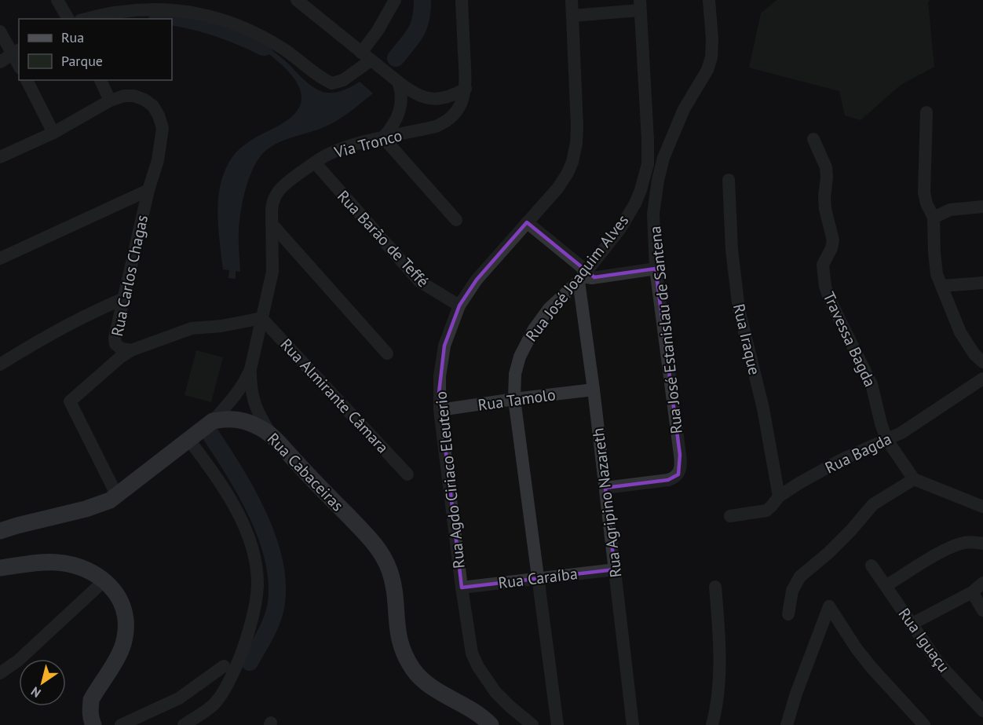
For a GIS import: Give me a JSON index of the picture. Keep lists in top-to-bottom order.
{
  "streets": {
    "main road": ["Rua Cabaceiras"],
    "street": [
      "Via Tronco",
      "Rua Barão de Teffé",
      "Rua Carlos Chagas",
      "Rua José Joaquim Alves",
      "Rua José Estanislau de Santena",
      "Rua Iraque",
      "Travessa Bagda",
      "Rua Almirante Câmara",
      "Rua Tamolo",
      "Rua Bagda",
      "Rua Agdo Ciriaco Eleuterio",
      "Rua Agripino Nazareth",
      "Rua Caraíba",
      "Rua Iguaçu"
    ]
  },
  "crossings": [
    ["Via Tronco", "Rua Barão de Teffé"],
    ["Via Tronco", "Rua Almirante Câmara"],
    ["Via Tronco", "Rua Cabaceiras"],
    ["Rua Barão de Teffé", "Rua Agdo Ciriaco Eleuterio"],
    ["Rua José Joaquim Alves", "Rua Tamolo"],
    ["Rua José Joaquim Alves", "Rua Agripino Nazareth"],
    ["Rua José Joaquim Alves", "Rua Caraíba"],
    ["Rua José Estanislau de Santena", "Rua Agripino Nazareth"],
    ["Rua Iraque", "Rua Bagda"],
    ["Travessa Bagda", "Rua Bagda"],
    ["Rua Tamolo", "Rua Agdo Ciriaco Eleuterio"],
    ["Rua Tamolo", "Rua Agripino Nazareth"],
    ["Rua Agdo Ciriaco Eleuterio", "Rua Caraíba"],
    ["Rua Agripino Nazareth", "Rua Caraíba"]
  ],
  "legend": ["Rua", "Parque"],
  "north": "bottom left"
}
